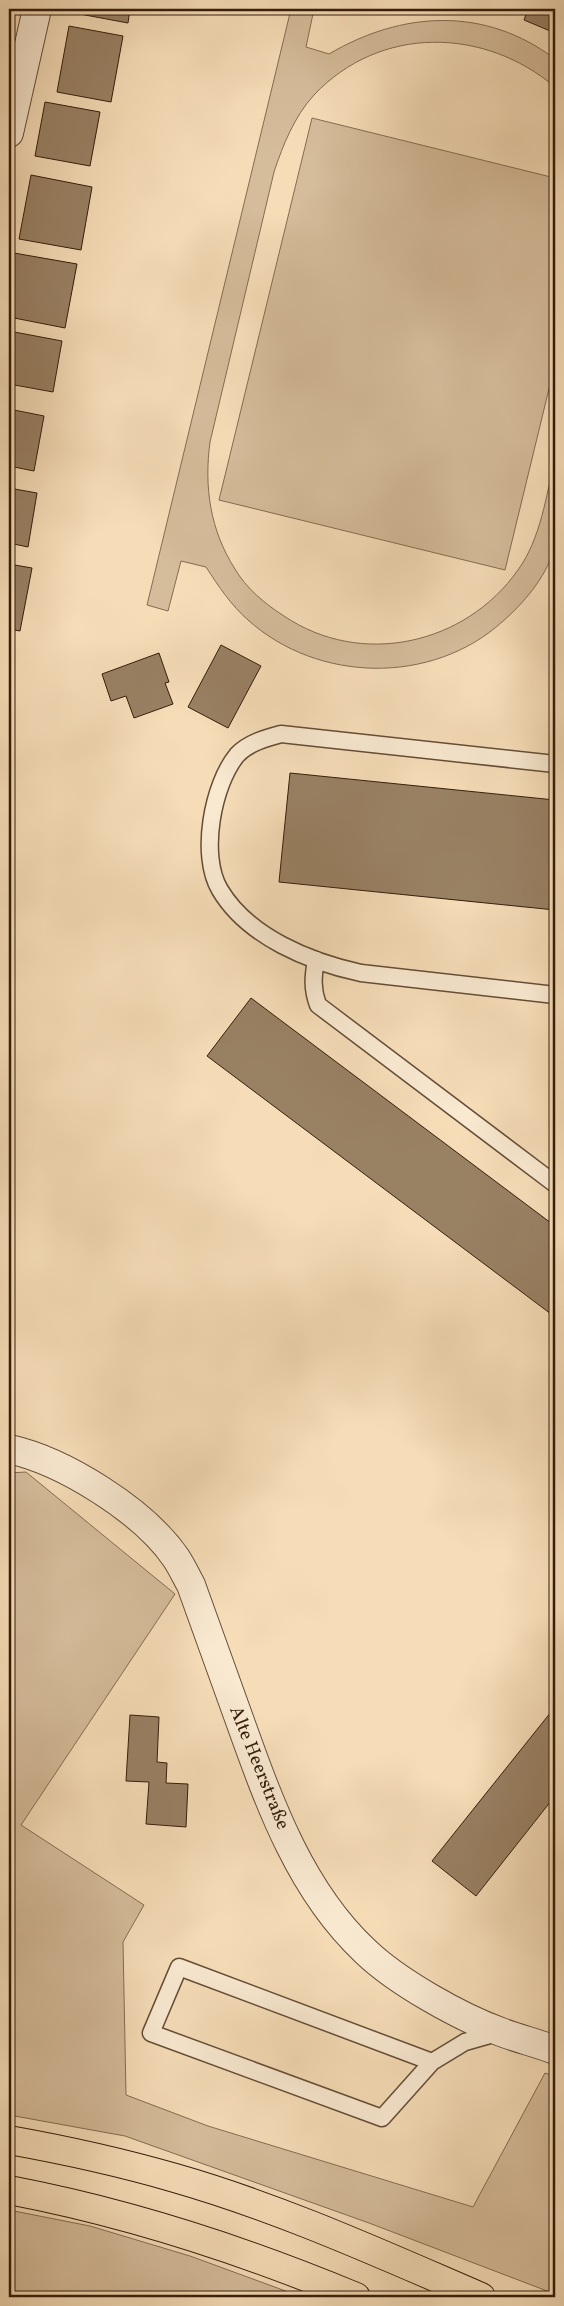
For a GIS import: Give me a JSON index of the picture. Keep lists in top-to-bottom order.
{
  "streets": {
    "street": ["Alte Heerstraße"]
  }
}
